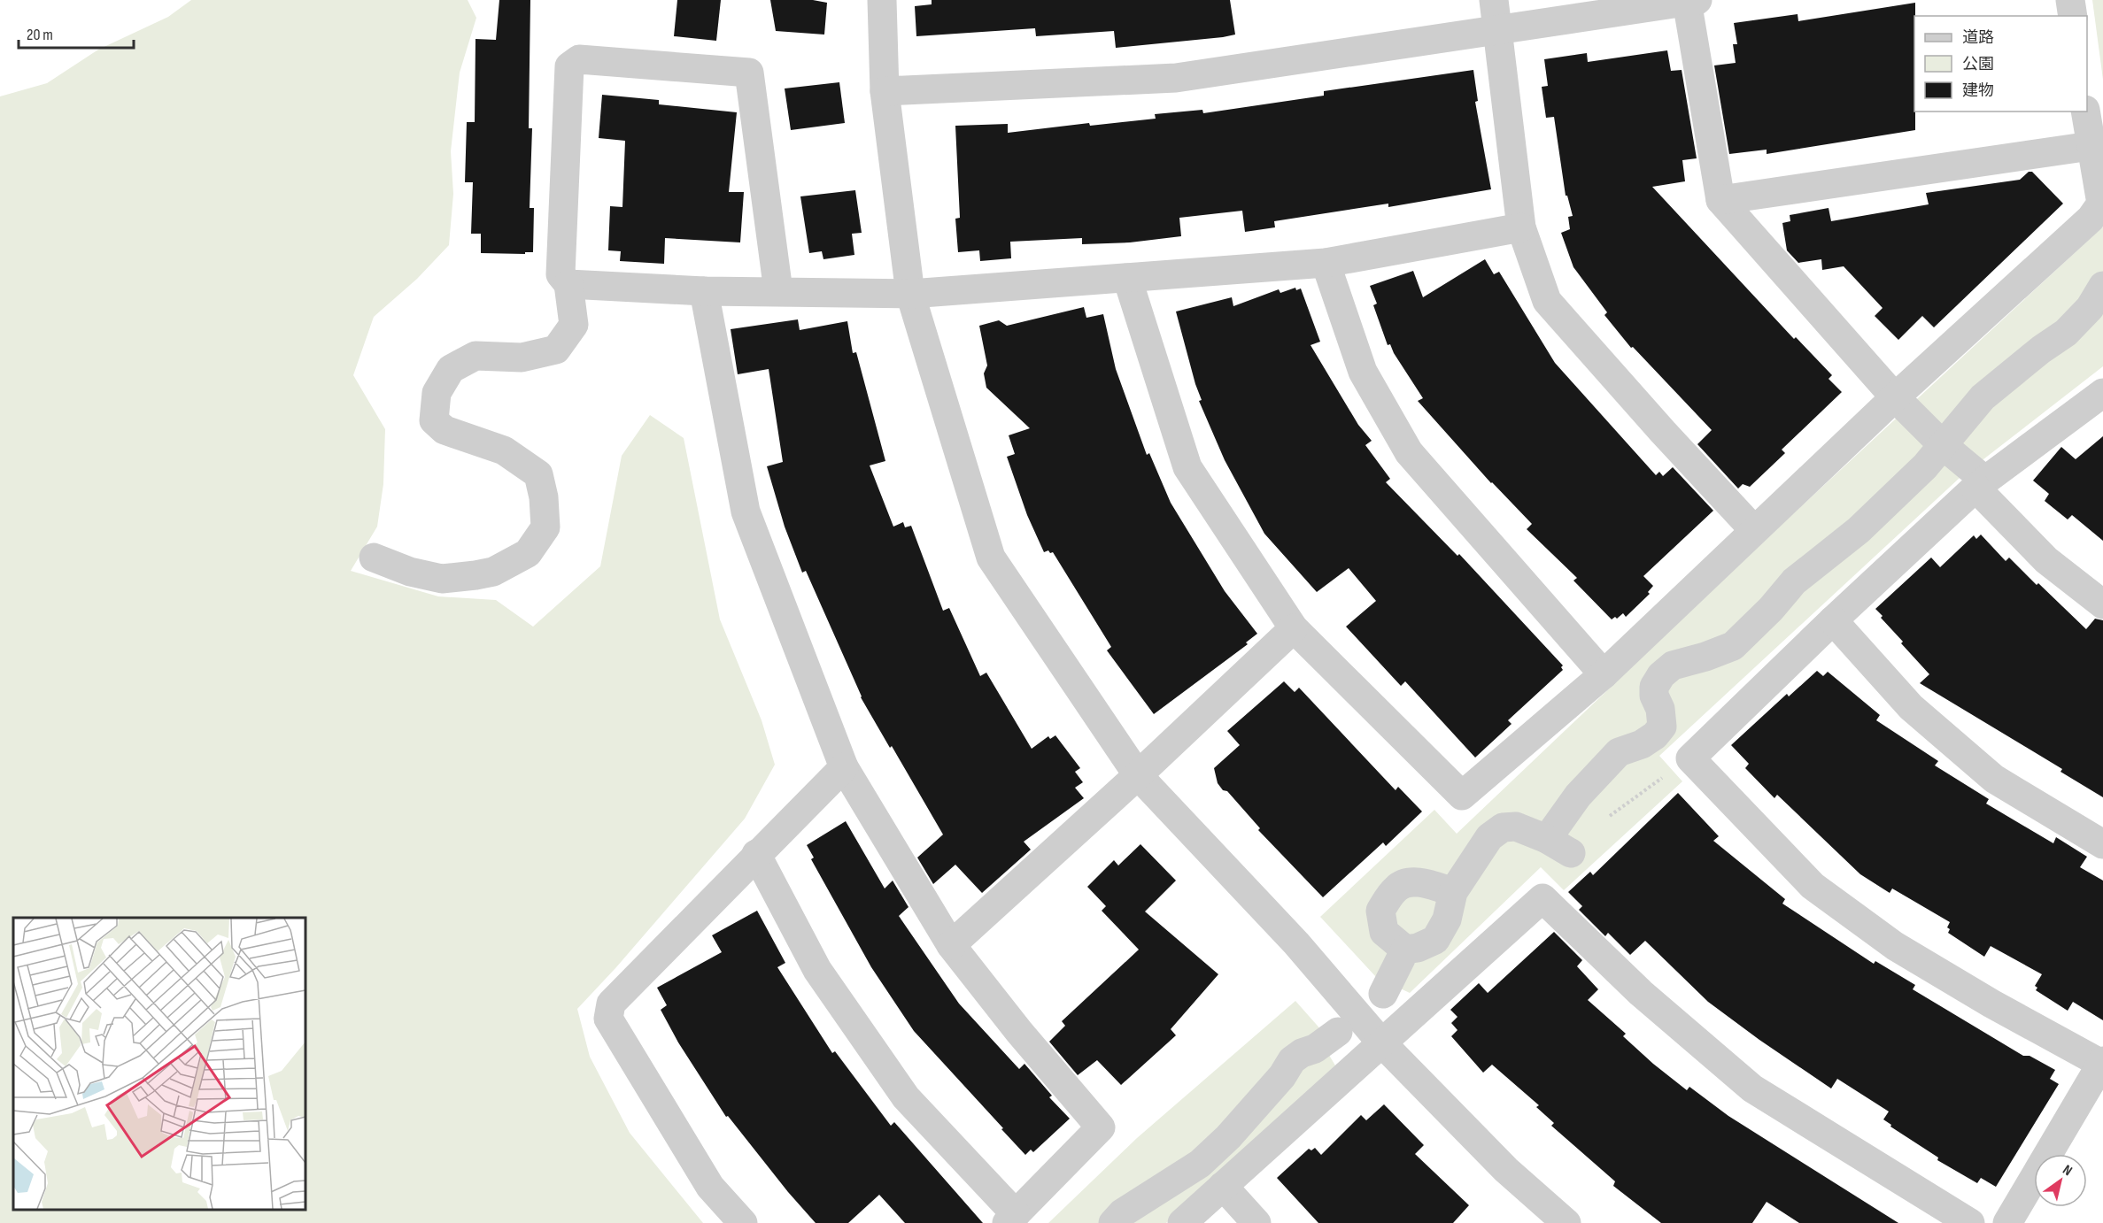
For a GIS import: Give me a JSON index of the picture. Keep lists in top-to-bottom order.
{
  "legend": ["道路", "公園", "建物"],
  "scale_bar": "20 m",
  "north": "top right"
}
